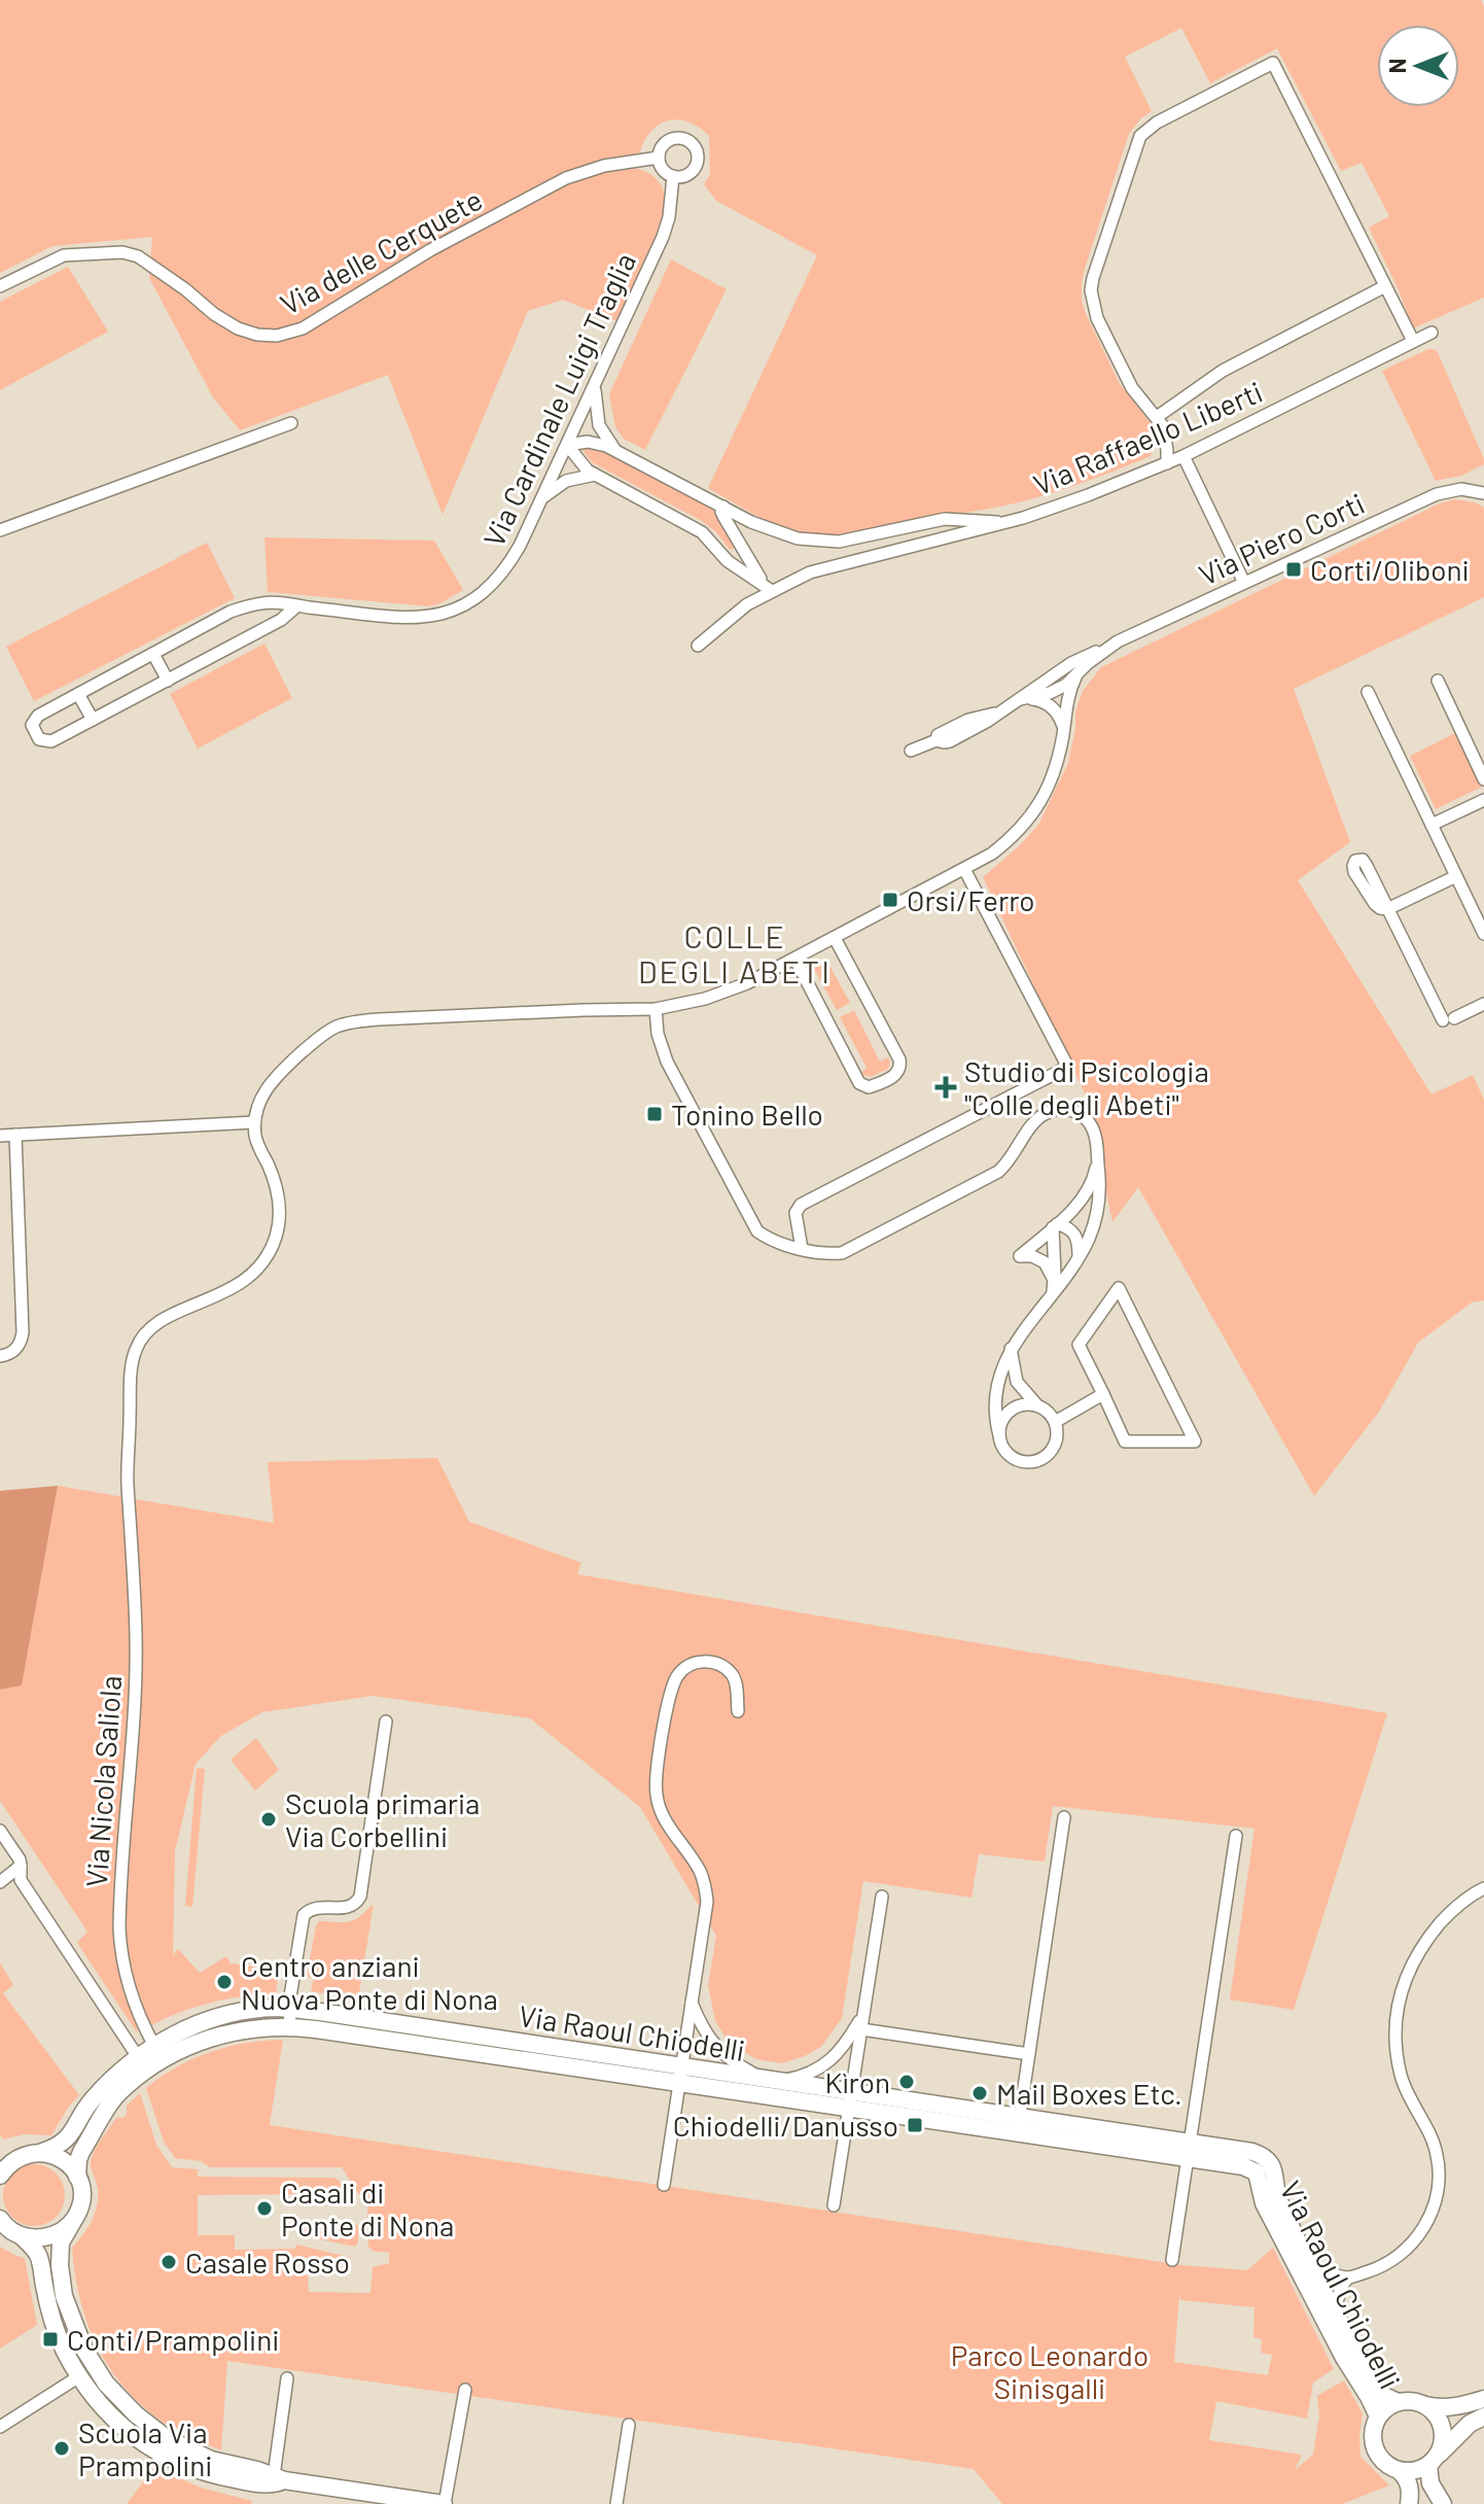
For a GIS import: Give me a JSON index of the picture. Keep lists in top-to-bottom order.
{
  "streets": {
    "main road": ["Via Raoul Chiodelli"],
    "street": [
      "Via delle Cerquete",
      "Via Cardinale Luigi Traglia",
      "Via Raffaello Liberti",
      "Via Piero Corti",
      "Via Nicola Saliola"
    ]
  },
  "crossings": [
    ["Via delle Cerquete", "Via Cardinale Luigi Traglia"],
    ["Via Nicola Saliola", "Via Raoul Chiodelli"]
  ],
  "districts": ["COLLE DEGLI ABETI"],
  "parks": ["Parco Leonardo Sinisgalli"],
  "places": {
    "transit": [
      "Corti/Oliboni",
      "Orsi/Ferro",
      "Tonino Bello",
      "Chiodelli/Danusso",
      "Conti/Prampolini"
    ],
    "health": ["Studio di Psicologia \"Colle degli Abeti\""],
    "other": [
      "Scuola primaria Via Corbellini",
      "Centro anziani Nuova Ponte di Nona",
      "Kìron",
      "Mail Boxes Etc.",
      "Casali di Ponte di Nona",
      "Casale Rosso",
      "Scuola Via Prampolini"
    ]
  },
  "north": "left"
}
